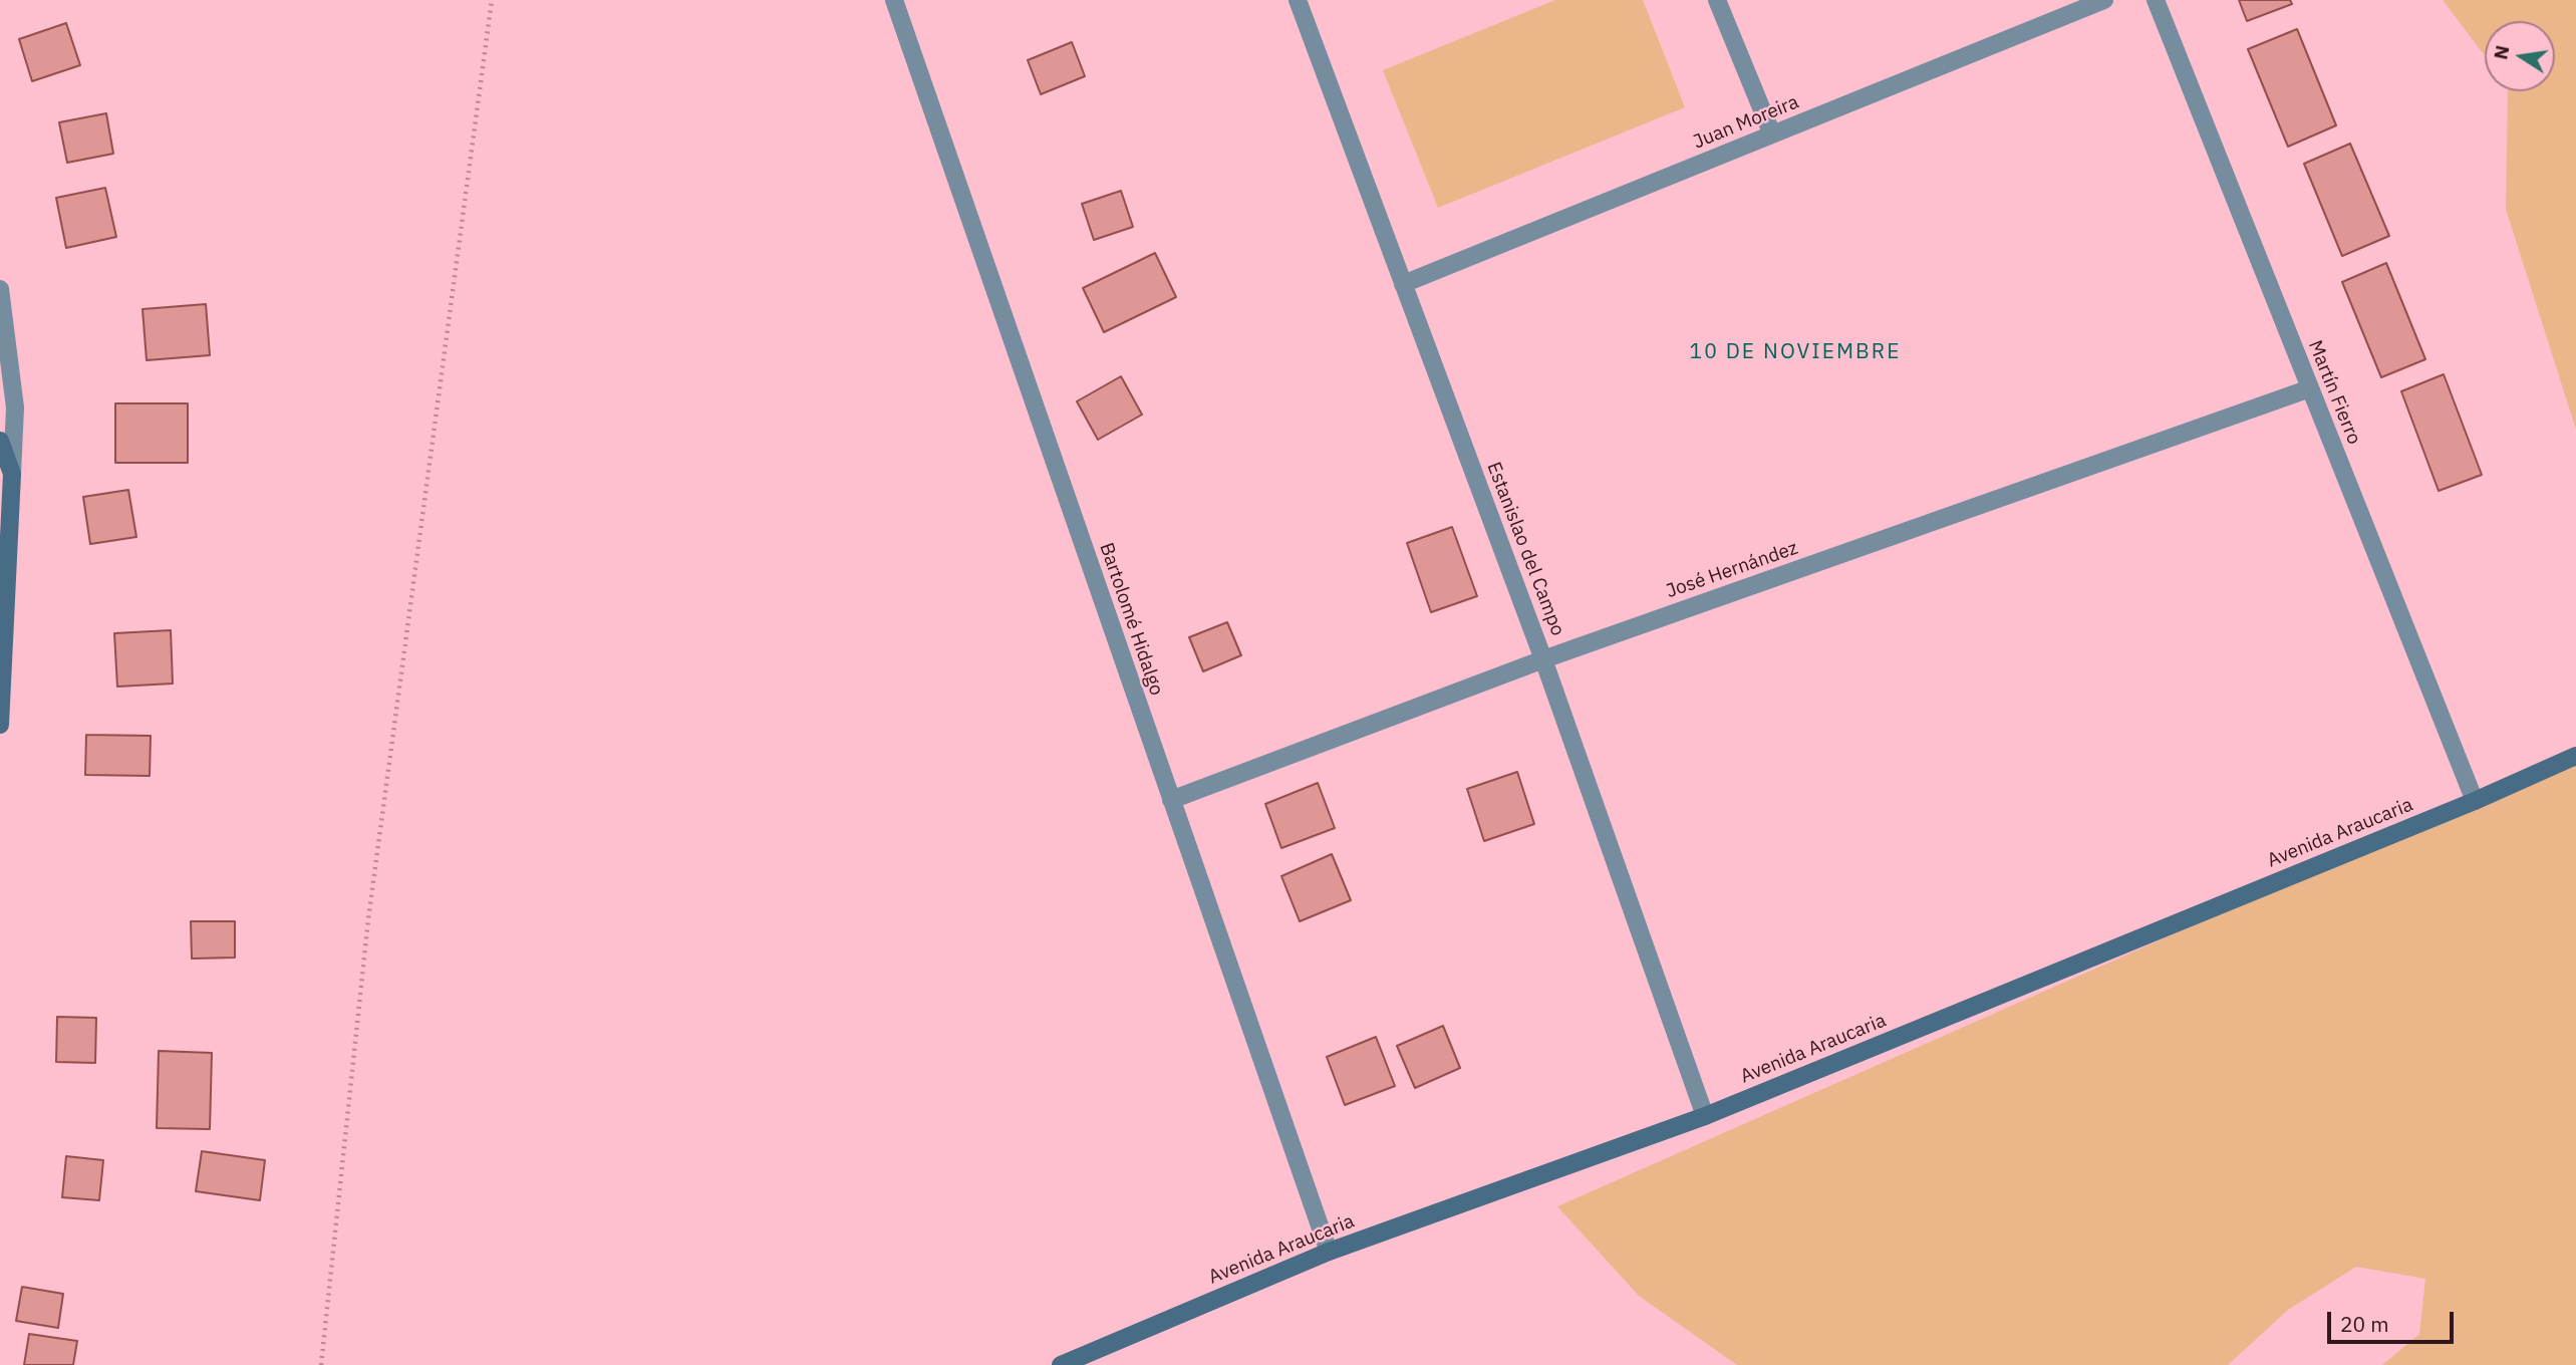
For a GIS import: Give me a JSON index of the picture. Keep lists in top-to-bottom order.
{
  "streets": {
    "main road": ["Avenida Araucaria"],
    "street": [
      "Juan Moreira",
      "Martín Fierro",
      "Estanislao del Campo",
      "José Hernández",
      "Bartolomé Hidalgo"
    ]
  },
  "crossings": [
    ["Juan Moreira", "Estanislao del Campo"],
    ["Martín Fierro", "José Hernández"],
    ["Martín Fierro", "Avenida Araucaria"],
    ["Estanislao del Campo", "José Hernández"],
    ["Estanislao del Campo", "Avenida Araucaria"],
    ["José Hernández", "Bartolomé Hidalgo"],
    ["Bartolomé Hidalgo", "Avenida Araucaria"]
  ],
  "districts": ["10 DE NOVIEMBRE"],
  "scale_bar": "20 m",
  "north": "left"
}
